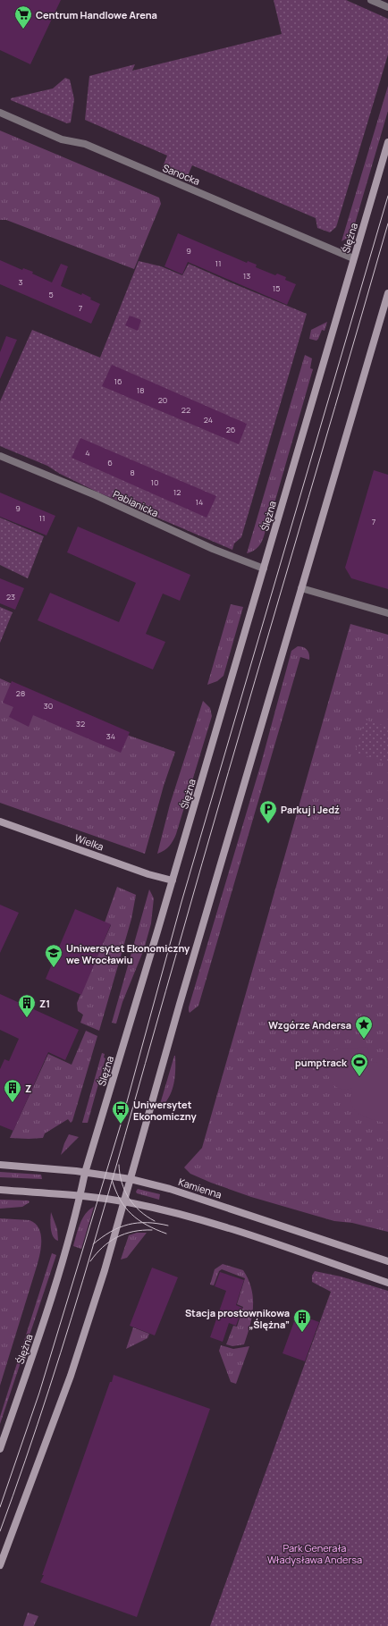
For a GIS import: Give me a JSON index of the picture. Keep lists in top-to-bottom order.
{
  "streets": {
    "main road": ["Ślężna", "Wielka", "Kamienna"],
    "street": ["Sanocka", "Pabianicka"]
  },
  "crossings": [
    ["Sanocka", "Ślężna"],
    ["Ślężna", "Pabianicka"],
    ["Ślężna", "Wielka"],
    ["Ślężna", "Kamienna"]
  ],
  "parks": ["Park Generała Władysława Andersa"],
  "places": {
    "supermarket": ["Centrum Handlowe Arena"],
    "parking": ["Parkuj i Jedź"],
    "school or university": ["Uniwersytet Ekonomiczny we Wrocławiu"],
    "building": ["Z1", "Z", "Stacja prostownikowa „Ślężna”"],
    "place": ["Wzgórze Andersa"],
    "sports": ["pumptrack"],
    "bus stop": ["Uniwersytet Ekonomiczny"]
  },
  "house_numbers": [
    "9",
    "11",
    "13",
    "3",
    "15",
    "5",
    "7",
    "16",
    "18",
    "20",
    "22",
    "24",
    "26",
    "4",
    "6",
    "8",
    "10",
    "12",
    "14",
    "9",
    "11",
    "7",
    "23",
    "28",
    "30",
    "32",
    "34"
  ]
}
